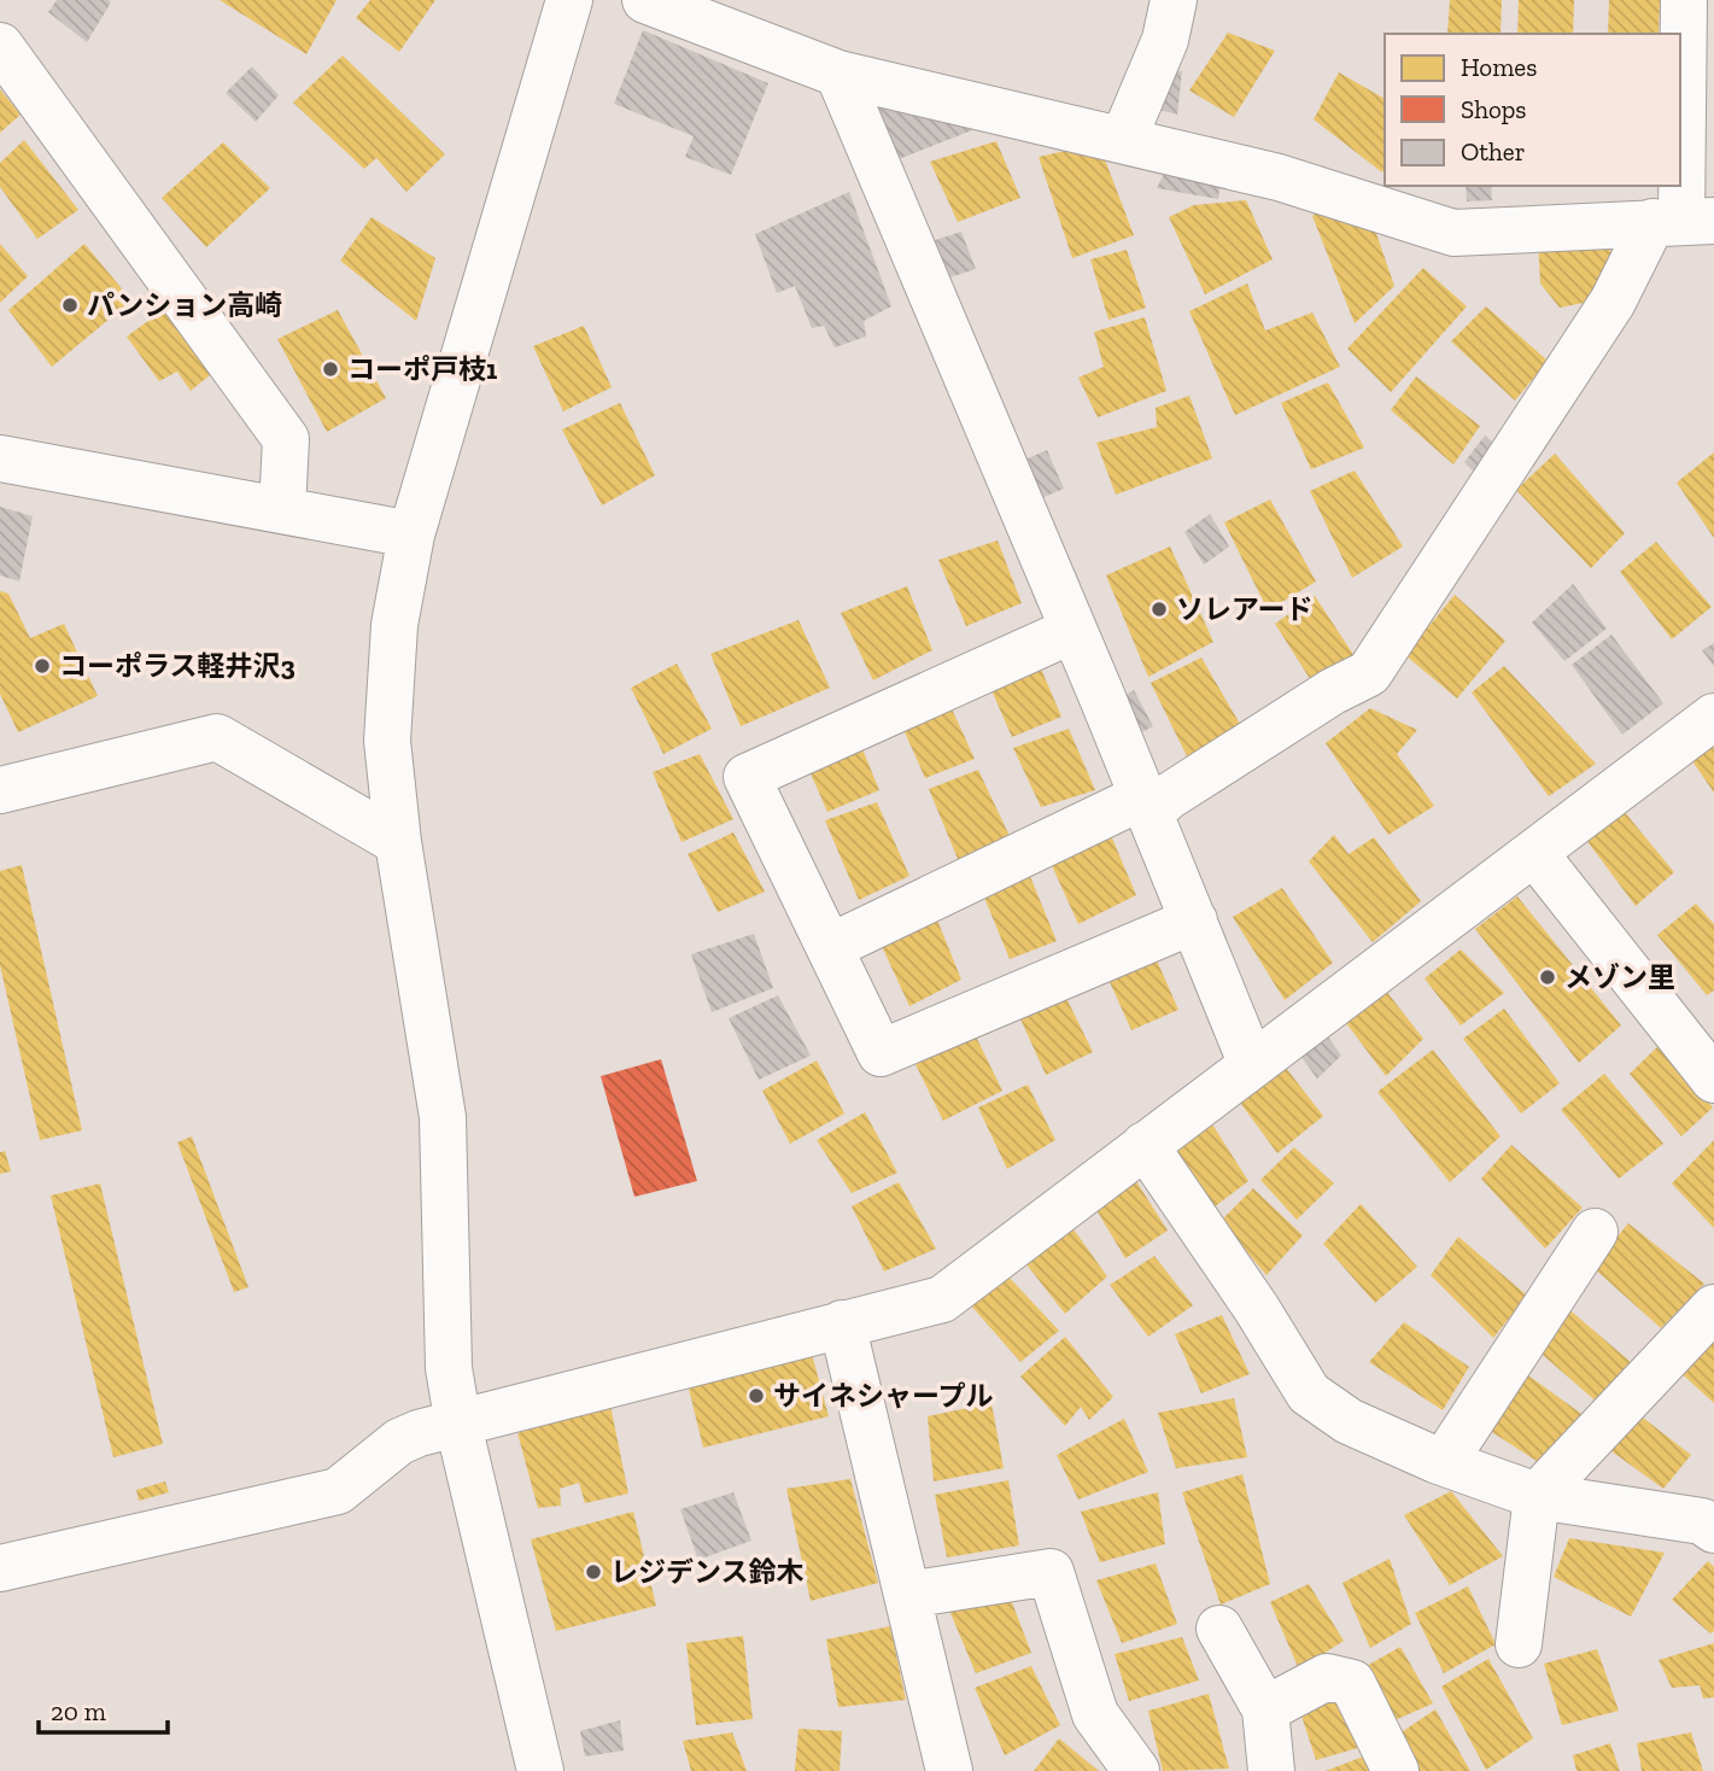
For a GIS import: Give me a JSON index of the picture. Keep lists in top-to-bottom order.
{
  "places": [
    "パンション高崎",
    "コーポ戸枝1",
    "ソレアード",
    "コーポラス軽井沢3",
    "メゾン里",
    "サイネシャープル",
    "レジデンス鈴木"
  ],
  "legend": ["Homes", "Shops", "Other"],
  "scale_bar": "20 m"
}
